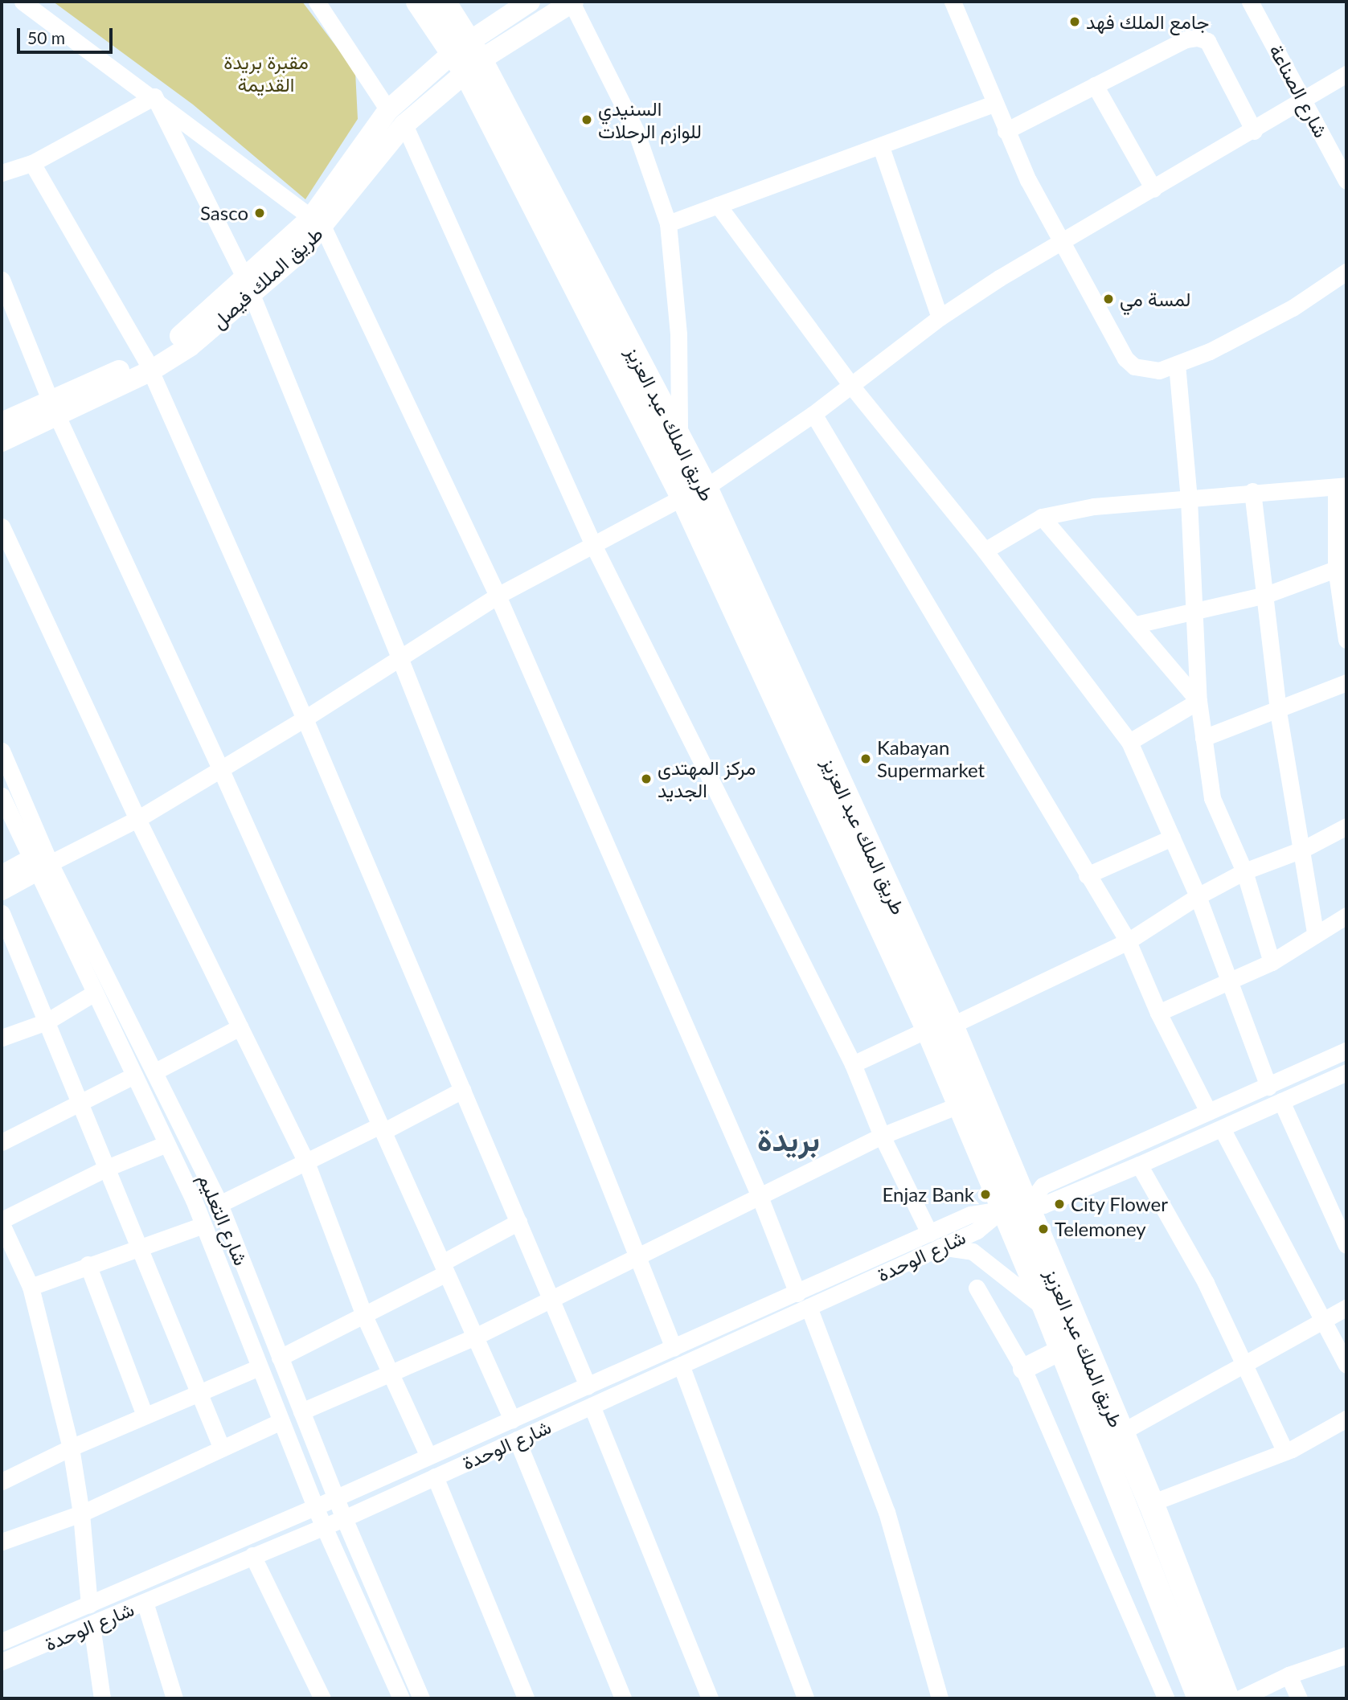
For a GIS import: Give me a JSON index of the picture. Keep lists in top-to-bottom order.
{
  "streets": {
    "highway": ["طريق الملك عبد العزيز"],
    "main road": ["طريق الملك فيصل"],
    "street": ["شارع الصناعة", "شارع التعليم", "شارع الوحدة"]
  },
  "crossings": [
    ["طريق الملك فيصل", "طريق الملك عبد العزيز"],
    ["طريق الملك عبد العزيز", "شارع الوحدة"],
    ["شارع التعليم", "شارع الوحدة"]
  ],
  "districts": ["بريدة"],
  "parks": ["مقبرة بريدة القديمة"],
  "places": [
    "جامع الملك فهد",
    "السنيدي للوازم الرحلات",
    "Sasco",
    "لمسة مي",
    "Kabayan Supermarket",
    "مركز المهتدى الجديد",
    "Enjaz Bank",
    "City Flower",
    "Telemoney"
  ],
  "scale_bar": "50 m"
}
